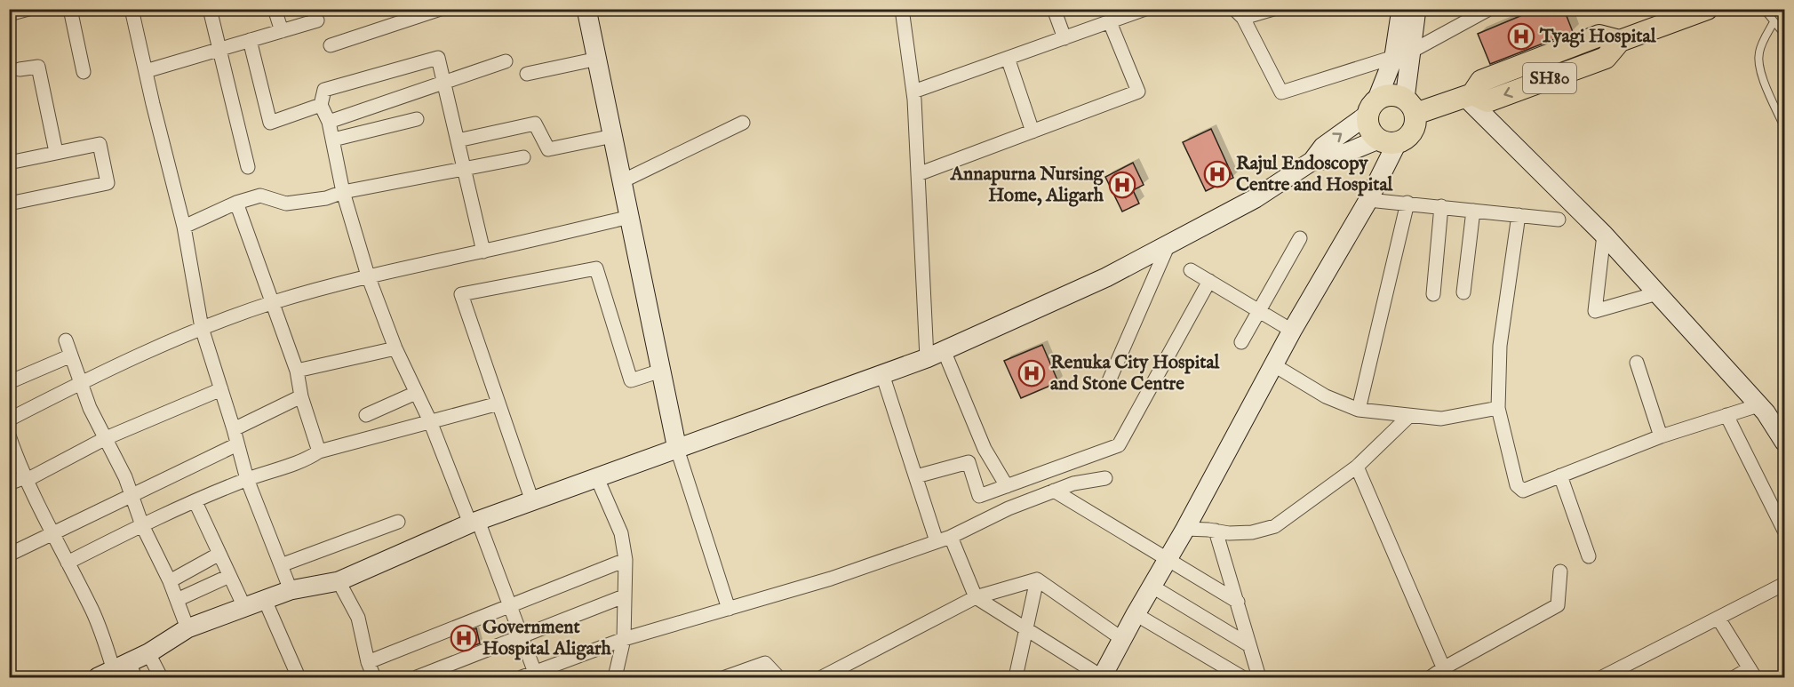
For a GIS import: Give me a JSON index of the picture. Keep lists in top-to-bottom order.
{
  "streets": {
    "main road": ["SH80"]
  },
  "places": {
    "hospital": [
      "Tyagi Hospital",
      "Rajul Endoscopy Centre and Hospital",
      "Annapurna Nursing Home, Aligarh",
      "Renuka City Hospital and Stone Centre",
      "Government Hospital Aligarh"
    ]
  }
}
